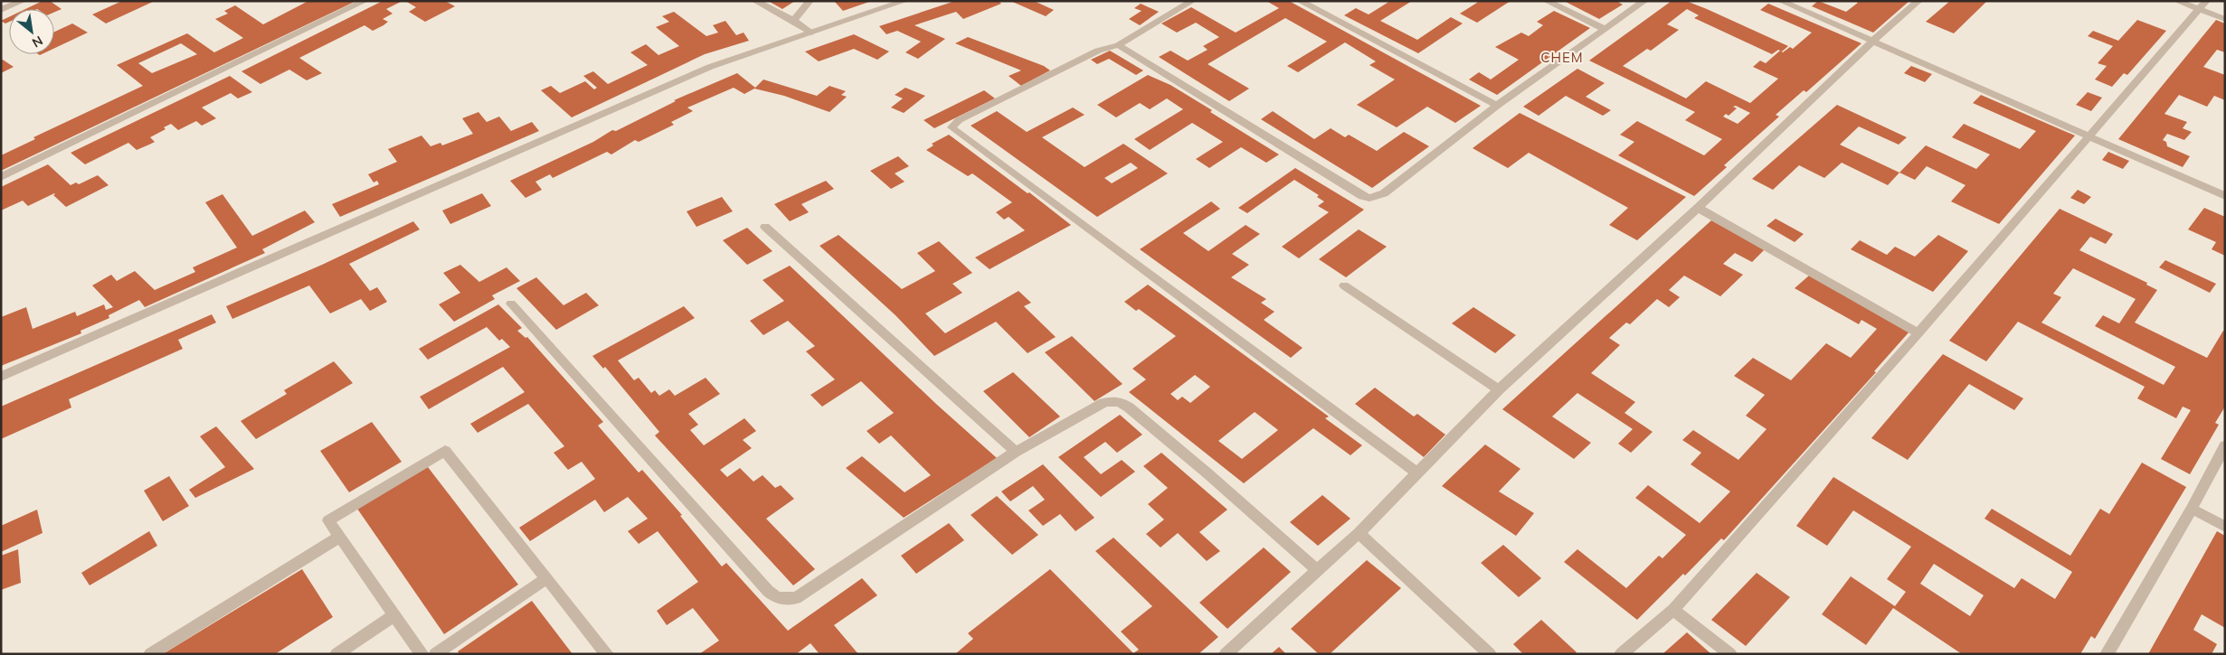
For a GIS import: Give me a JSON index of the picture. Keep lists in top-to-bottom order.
{
  "districts": ["CHEM"],
  "north": "bottom right"
}
